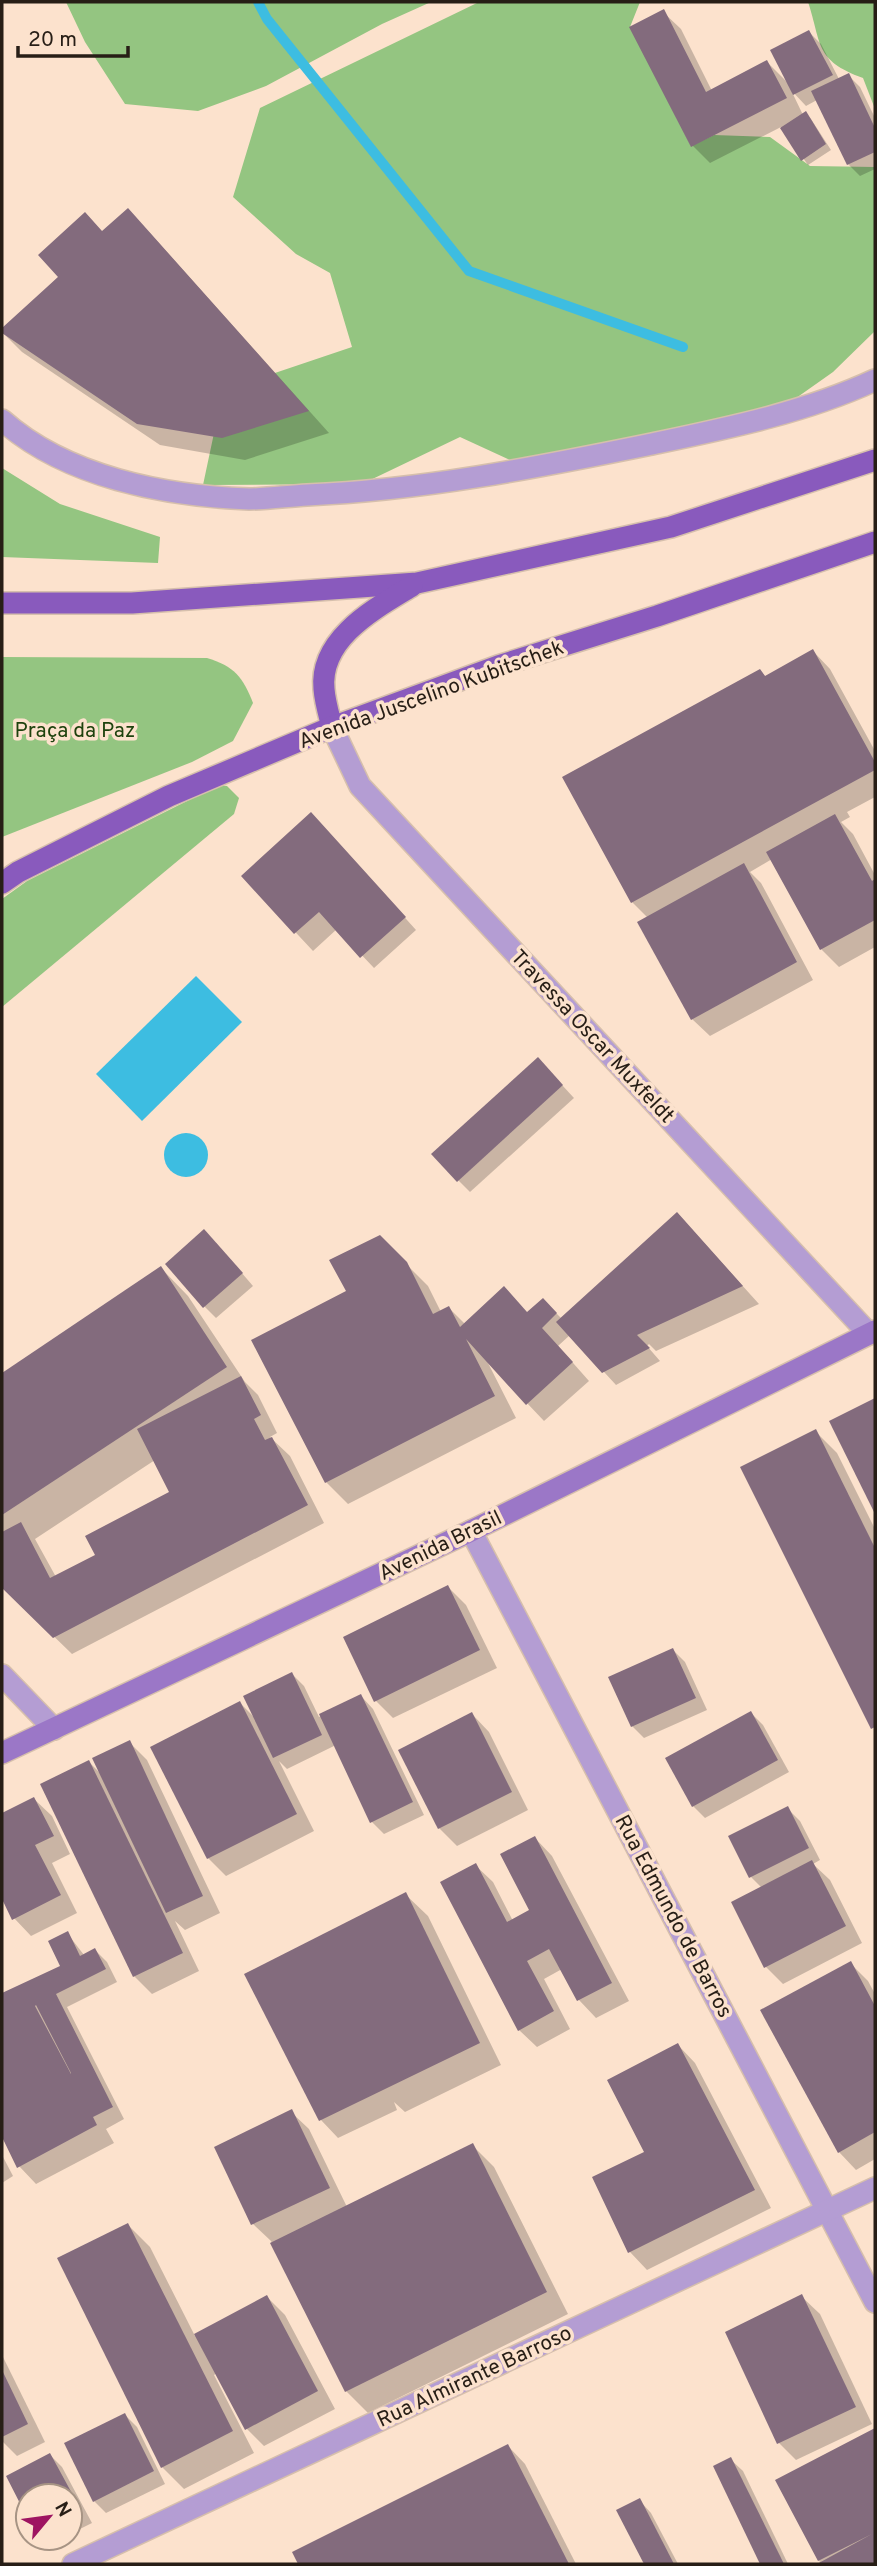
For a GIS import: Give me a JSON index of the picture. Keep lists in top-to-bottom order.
{
  "streets": {
    "main road": ["Avenida Juscelino Kubitschek"],
    "street": [
      "Travessa Oscar Muxfeldt",
      "Avenida Brasil",
      "Rua Edmundo de Barros",
      "Rua Almirante Barroso"
    ]
  },
  "crossings": [
    ["Avenida Juscelino Kubitschek", "Travessa Oscar Muxfeldt"],
    ["Travessa Oscar Muxfeldt", "Avenida Brasil"],
    ["Avenida Brasil", "Rua Edmundo de Barros"],
    ["Rua Edmundo de Barros", "Rua Almirante Barroso"]
  ],
  "parks": ["Praça da Paz"],
  "scale_bar": "20 m",
  "north": "top right"
}
